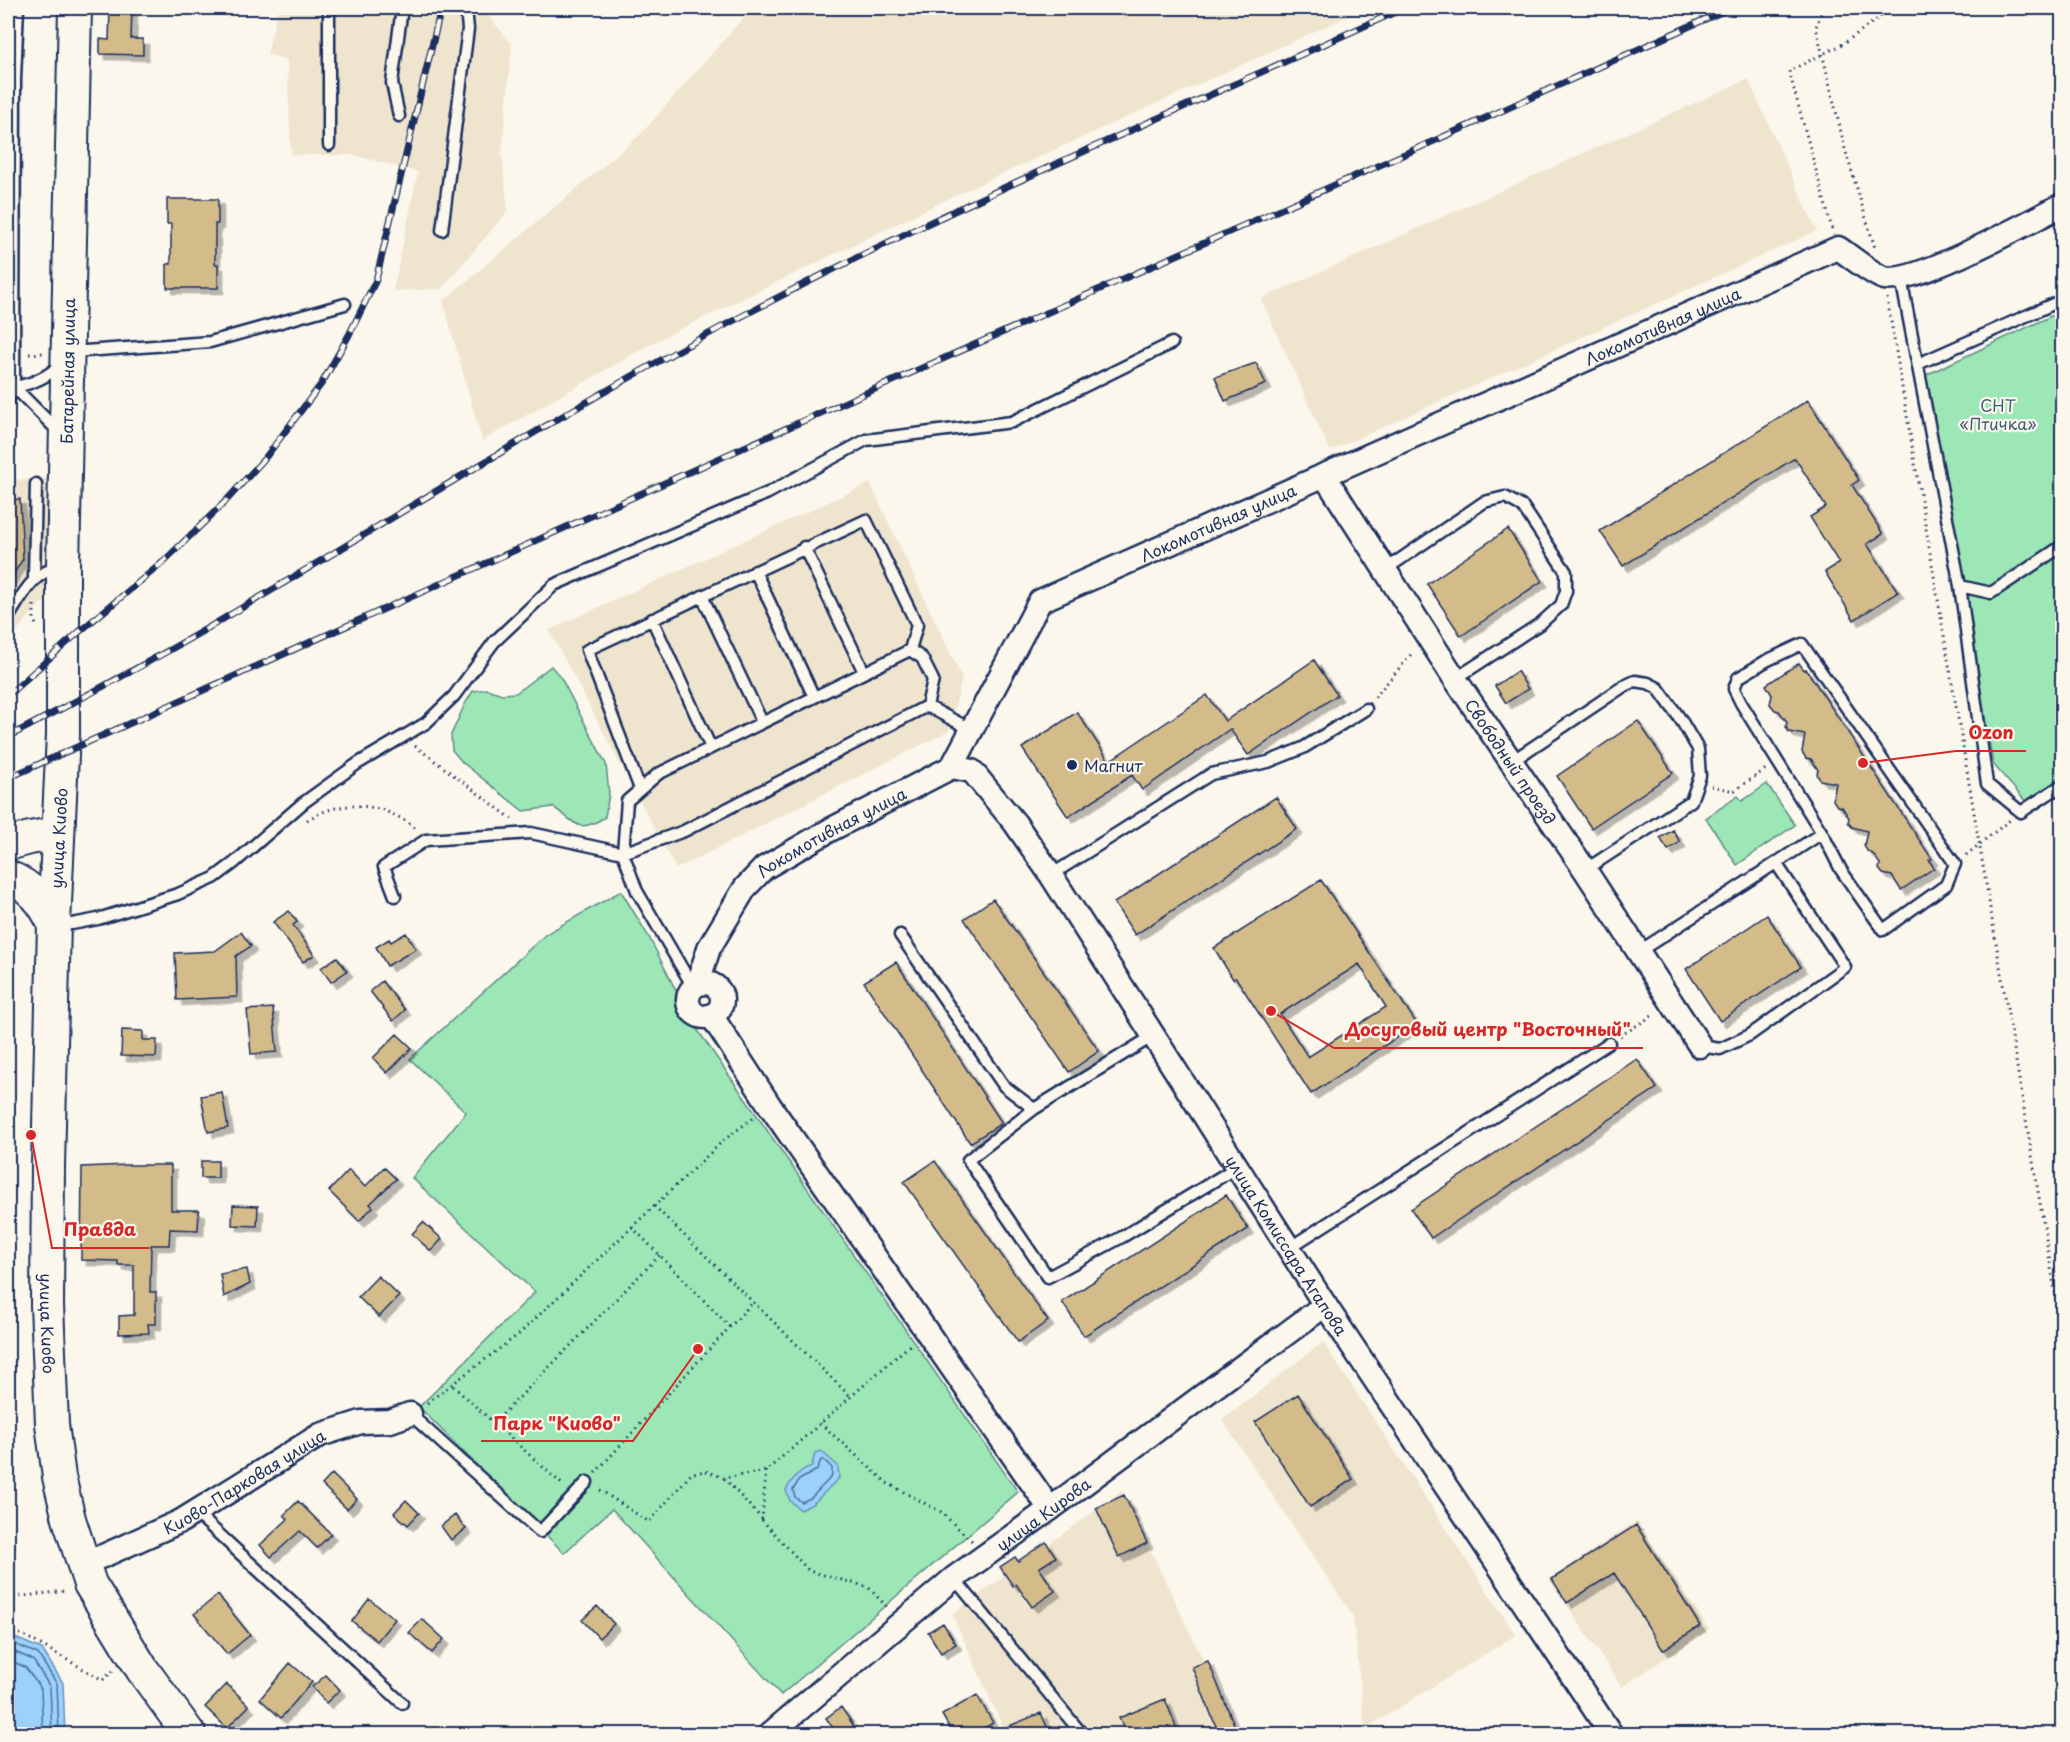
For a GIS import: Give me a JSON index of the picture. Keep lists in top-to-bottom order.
{
  "streets": {
    "main road": ["Батарейная улица", "улица Киово"],
    "street": [
      "Локомотивная улица",
      "Свободный проезд",
      "улица Комиссара Агапова",
      "Киово-Парковая улица",
      "улица Кирова"
    ]
  },
  "crossings": [
    ["Локомотивная улица", "Свободный проезд"],
    ["Локомотивная улица", "улица Комиссара Агапова"],
    ["Батарейная улица", "улица Киово"],
    ["улица Киово", "Киово-Парковая улица"],
    ["улица Комиссара Агапова", "улица Кирова"]
  ],
  "parks": ["СНТ «Птичка»"],
  "places": [
    "Ozon",
    "Магнит",
    "Досуговый центр \"Восточный\"",
    "Правда",
    "Парк \"Киово\""
  ]
}
